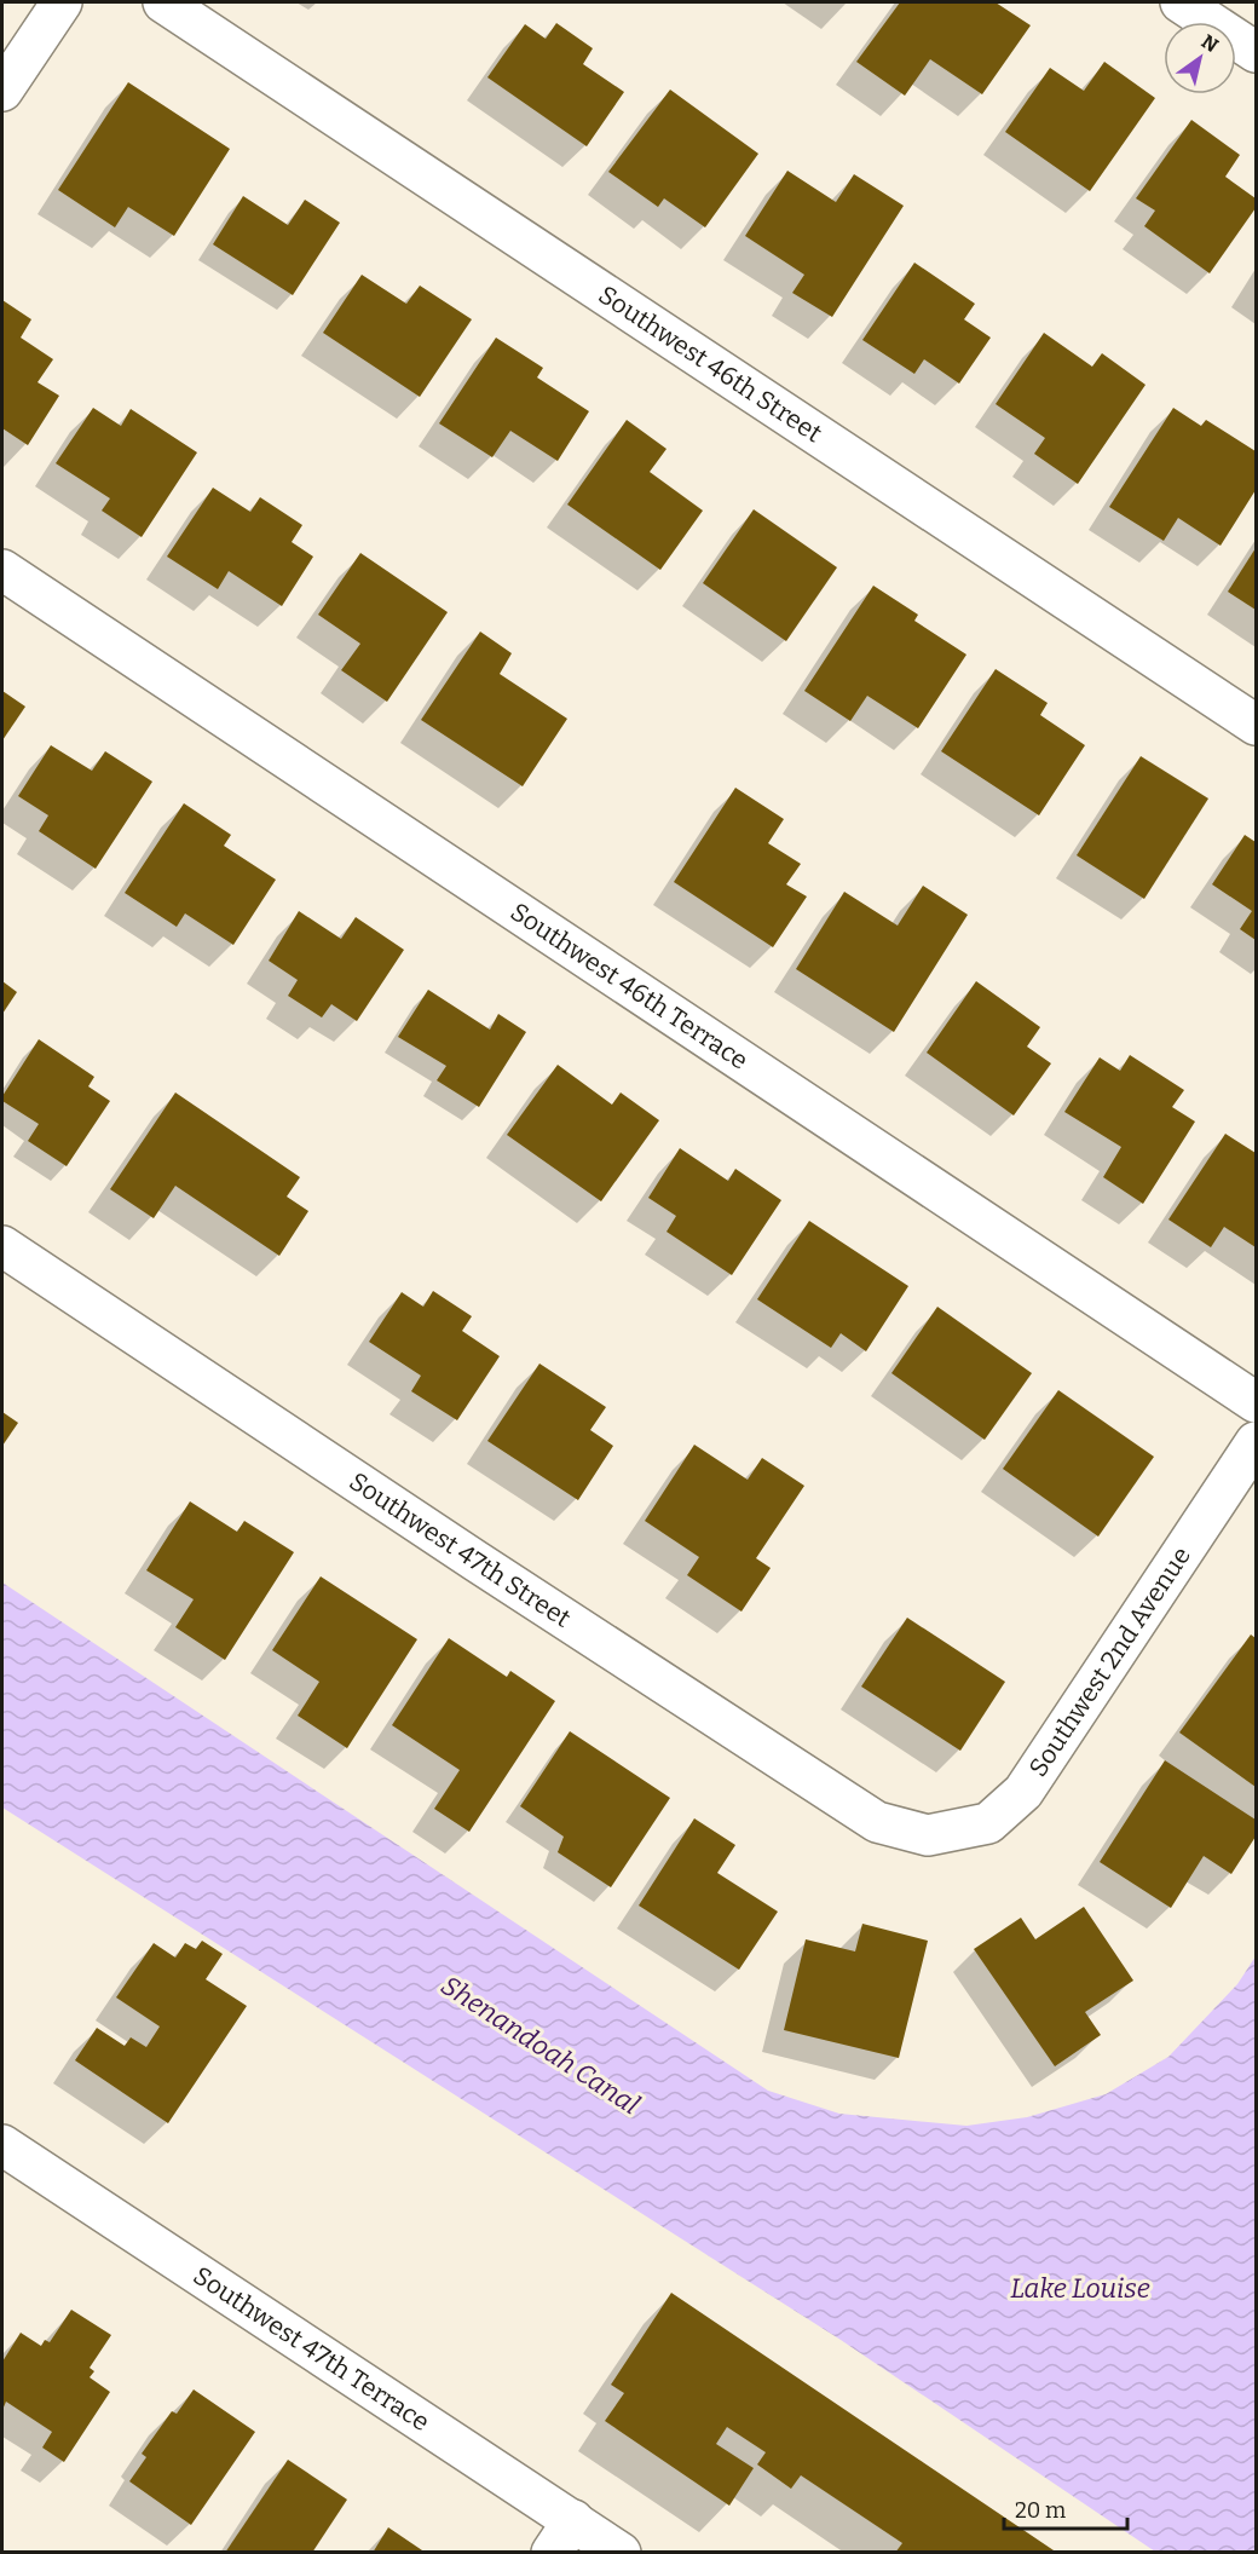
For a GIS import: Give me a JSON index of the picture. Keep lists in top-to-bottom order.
{
  "streets": {
    "street": [
      "Southwest 46th Street",
      "Southwest 46th Terrace",
      "Southwest 47th Street",
      "Southwest 2nd Avenue",
      "Southwest 47th Terrace"
    ]
  },
  "crossings": [
    ["Southwest 47th Street", "Southwest 2nd Avenue"]
  ],
  "water": ["Shenandoah Canal", "Lake Louise"],
  "scale_bar": "20 m",
  "north": "top right"
}
